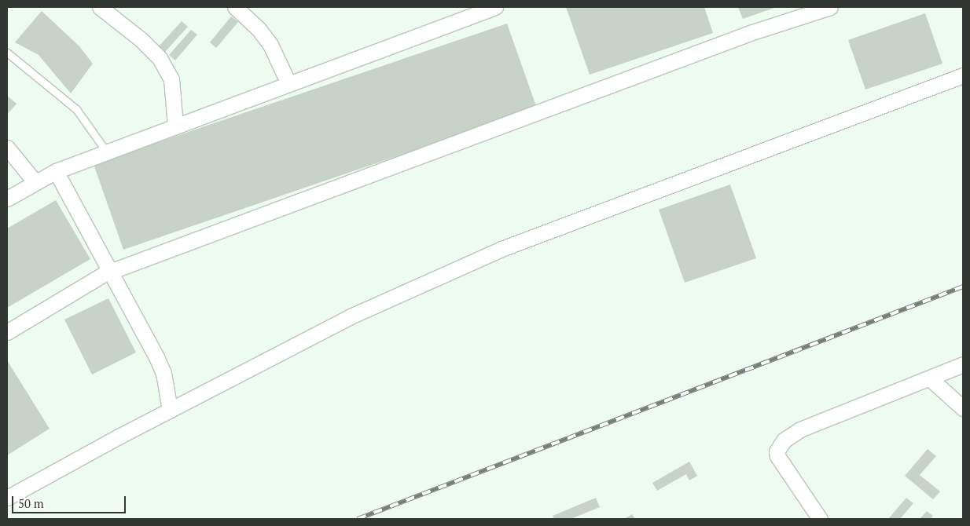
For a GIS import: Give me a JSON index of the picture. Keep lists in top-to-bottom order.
{
  "scale_bar": "50 m"
}
